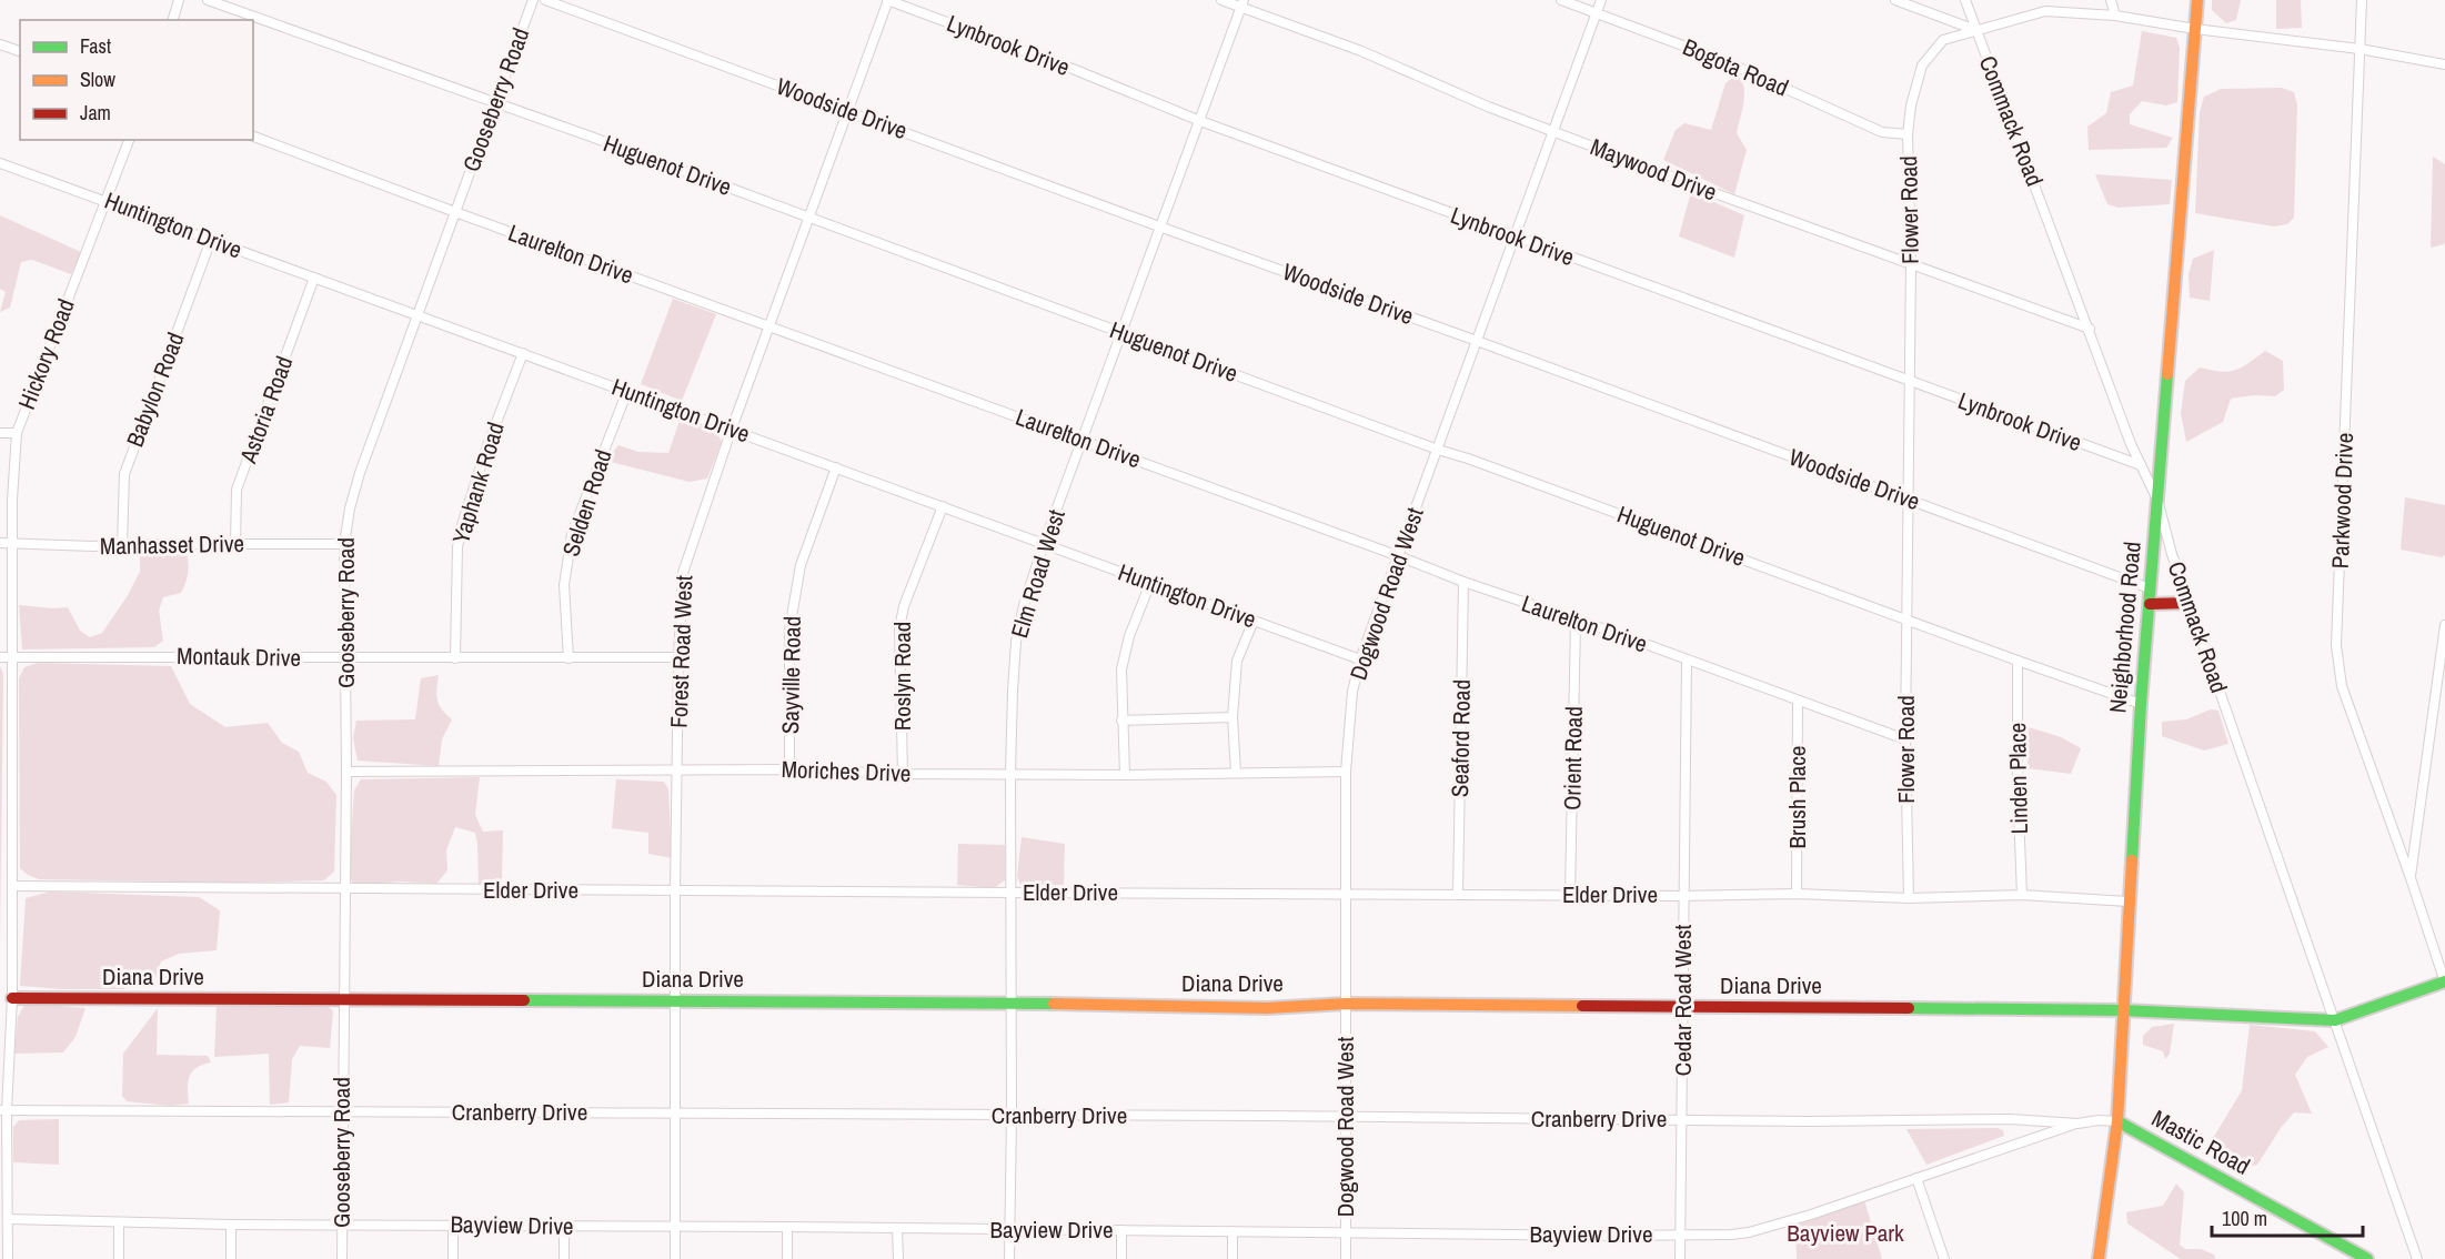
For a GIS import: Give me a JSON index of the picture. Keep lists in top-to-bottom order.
{
  "streets": {
    "street": [
      "Lynbrook Drive",
      "Bogota Road",
      "Gooseberry Road",
      "Woodside Drive",
      "Commack Road",
      "Huguenot Drive",
      "Maywood Drive",
      "Flower Road",
      "Huntington Drive",
      "Laurelton Drive",
      "Hickory Road",
      "Babylon Road",
      "Astoria Road",
      "Yaphank Road",
      "Parkwood Drive",
      "Selden Road",
      "Manhasset Drive",
      "Elm Road West",
      "Dogwood Road West",
      "Neighborhood Road",
      "Forest Road West",
      "Montauk Drive",
      "Sayville Road",
      "Roslyn Road",
      "Seaford Road",
      "Orient Road",
      "Moriches Drive",
      "Linden Place",
      "Brush Place",
      "Elder Drive",
      "Diana Drive",
      "Cedar Road West",
      "Cranberry Drive",
      "Mastic Road",
      "Bayview Drive"
    ]
  },
  "crossings": [
    ["Lynbrook Drive", "Commack Road"],
    ["Lynbrook Drive", "Flower Road"],
    ["Lynbrook Drive", "Elm Road West"],
    ["Lynbrook Drive", "Dogwood Road West"],
    ["Lynbrook Drive", "Forest Road West"],
    ["Bogota Road", "Flower Road"],
    ["Bogota Road", "Dogwood Road West"],
    ["Gooseberry Road", "Huguenot Drive"],
    ["Gooseberry Road", "Huntington Drive"],
    ["Gooseberry Road", "Laurelton Drive"],
    ["Gooseberry Road", "Manhasset Drive"],
    ["Gooseberry Road", "Montauk Drive"],
    ["Gooseberry Road", "Moriches Drive"],
    ["Gooseberry Road", "Elder Drive"],
    ["Gooseberry Road", "Diana Drive"],
    ["Gooseberry Road", "Cranberry Drive"],
    ["Gooseberry Road", "Bayview Drive"],
    ["Woodside Drive", "Flower Road"],
    ["Woodside Drive", "Elm Road West"],
    ["Woodside Drive", "Dogwood Road West"],
    ["Woodside Drive", "Neighborhood Road"],
    ["Woodside Drive", "Forest Road West"],
    ["Commack Road", "Maywood Drive"],
    ["Commack Road", "Flower Road"],
    ["Commack Road", "Neighborhood Road"],
    ["Commack Road", "Diana Drive"],
    ["Huguenot Drive", "Flower Road"],
    ["Huguenot Drive", "Elm Road West"],
    ["Huguenot Drive", "Dogwood Road West"],
    ["Huguenot Drive", "Neighborhood Road"],
    ["Huguenot Drive", "Forest Road West"],
    ["Huguenot Drive", "Linden Place"],
    ["Maywood Drive", "Flower Road"],
    ["Maywood Drive", "Elm Road West"],
    ["Maywood Drive", "Dogwood Road West"],
    ["Flower Road", "Laurelton Drive"],
    ["Flower Road", "Parkwood Drive"],
    ["Flower Road", "Neighborhood Road"],
    ["Flower Road", "Elder Drive"],
    ["Huntington Drive", "Hickory Road"],
    ["Huntington Drive", "Babylon Road"],
    ["Huntington Drive", "Astoria Road"],
    ["Huntington Drive", "Yaphank Road"],
    ["Huntington Drive", "Selden Road"],
    ["Huntington Drive", "Elm Road West"],
    ["Huntington Drive", "Dogwood Road West"],
    ["Huntington Drive", "Forest Road West"],
    ["Huntington Drive", "Sayville Road"],
    ["Huntington Drive", "Roslyn Road"],
    ["Laurelton Drive", "Elm Road West"],
    ["Laurelton Drive", "Dogwood Road West"],
    ["Laurelton Drive", "Forest Road West"],
    ["Laurelton Drive", "Seaford Road"],
    ["Laurelton Drive", "Orient Road"],
    ["Laurelton Drive", "Brush Place"],
    ["Laurelton Drive", "Cedar Road West"],
    ["Hickory Road", "Manhasset Drive"],
    ["Hickory Road", "Montauk Drive"],
    ["Hickory Road", "Elder Drive"],
    ["Hickory Road", "Diana Drive"],
    ["Hickory Road", "Cranberry Drive"],
    ["Hickory Road", "Bayview Drive"],
    ["Babylon Road", "Manhasset Drive"],
    ["Astoria Road", "Manhasset Drive"],
    ["Yaphank Road", "Montauk Drive"],
    ["Parkwood Drive", "Diana Drive"],
    ["Selden Road", "Montauk Drive"],
    ["Elm Road West", "Moriches Drive"],
    ["Elm Road West", "Elder Drive"],
    ["Elm Road West", "Diana Drive"],
    ["Elm Road West", "Cranberry Drive"],
    ["Elm Road West", "Bayview Drive"],
    ["Dogwood Road West", "Moriches Drive"],
    ["Dogwood Road West", "Elder Drive"],
    ["Dogwood Road West", "Diana Drive"],
    ["Dogwood Road West", "Cranberry Drive"],
    ["Dogwood Road West", "Bayview Drive"],
    ["Neighborhood Road", "Elder Drive"],
    ["Neighborhood Road", "Diana Drive"],
    ["Neighborhood Road", "Cranberry Drive"],
    ["Neighborhood Road", "Mastic Road"],
    ["Forest Road West", "Montauk Drive"],
    ["Forest Road West", "Moriches Drive"],
    ["Forest Road West", "Elder Drive"],
    ["Forest Road West", "Diana Drive"],
    ["Forest Road West", "Cranberry Drive"],
    ["Forest Road West", "Bayview Drive"],
    ["Sayville Road", "Moriches Drive"],
    ["Roslyn Road", "Moriches Drive"],
    ["Seaford Road", "Elder Drive"],
    ["Orient Road", "Elder Drive"],
    ["Linden Place", "Elder Drive"],
    ["Brush Place", "Elder Drive"],
    ["Elder Drive", "Cedar Road West"],
    ["Diana Drive", "Cedar Road West"],
    ["Cedar Road West", "Cranberry Drive"],
    ["Cedar Road West", "Bayview Drive"],
    ["Cranberry Drive", "Mastic Road"],
    ["Cranberry Drive", "Bayview Drive"]
  ],
  "parks": ["Bayview Park"],
  "legend": ["Fast", "Slow", "Jam"],
  "scale_bar": "100 m"
}
